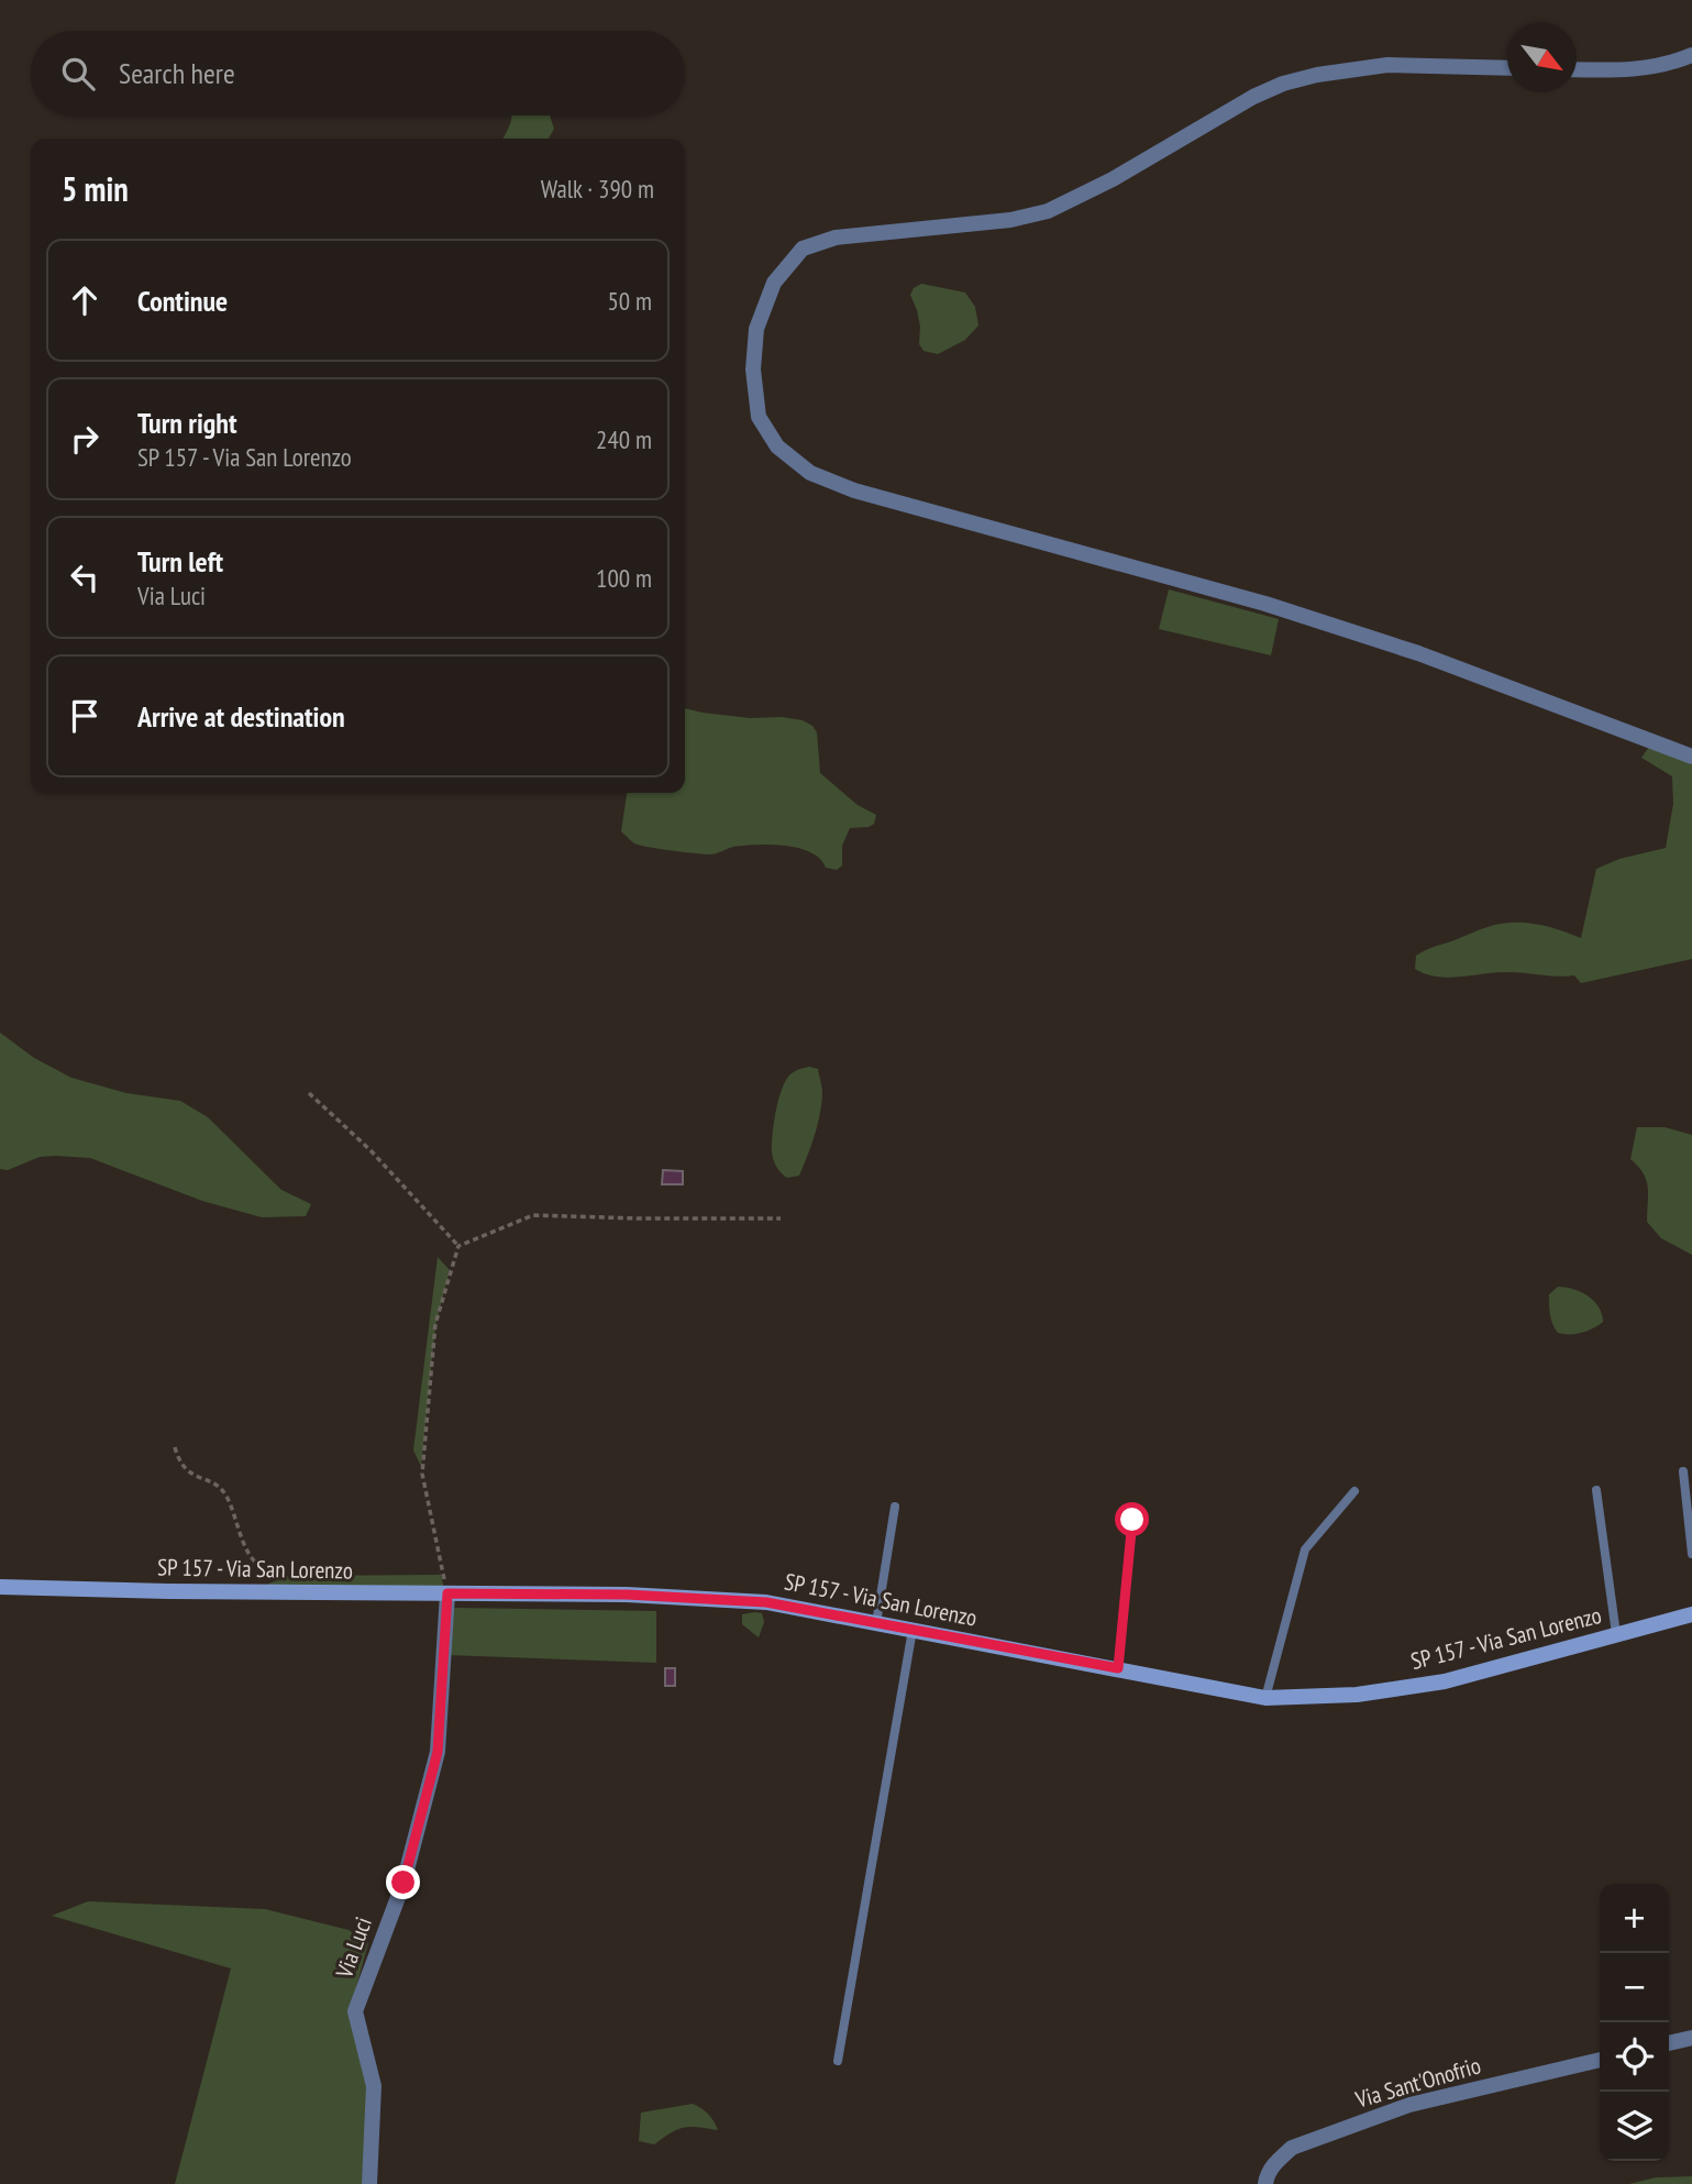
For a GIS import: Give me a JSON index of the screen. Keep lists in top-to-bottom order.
{
  "streets": {
    "main road": ["SP 157 - Via San Lorenzo"],
    "street": ["Via Luci", "Via Sant'Onofrio"]
  },
  "crossings": [
    ["SP 157 - Via San Lorenzo", "Via Luci"]
  ],
  "north": "bottom right",
  "page": {
    "search": "Search here",
    "heading": ["5 min", "Walk · 390 m"],
    "list": [
      ["Continue", "50 m"],
      ["Turn right", "SP 157 - Via San Lorenzo", "240 m"],
      ["Turn left", "Via Luci", "100 m"],
      "Arrive at destination"
    ],
    "map_buttons": ["+", "−"]
  }
}
